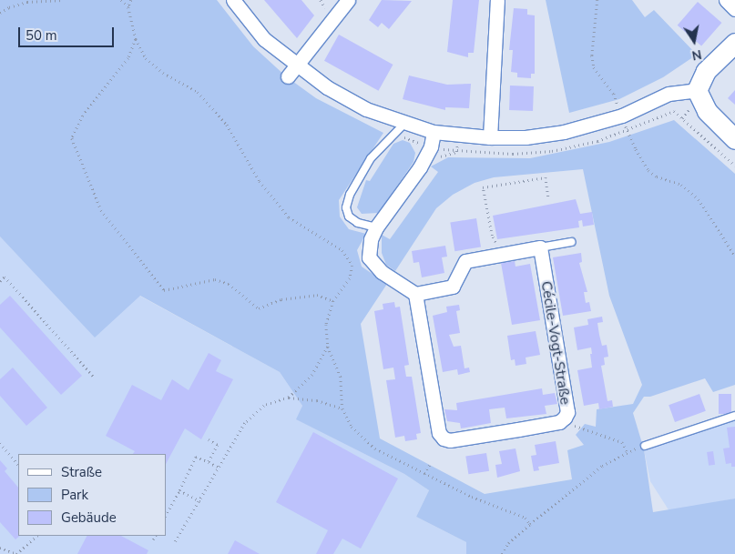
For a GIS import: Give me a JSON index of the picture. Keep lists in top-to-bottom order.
{
  "streets": {
    "street": ["Cécile-Vogt-Straße"]
  },
  "legend": ["Straße", "Park", "Gebäude"],
  "scale_bar": "50 m",
  "north": "bottom"
}
